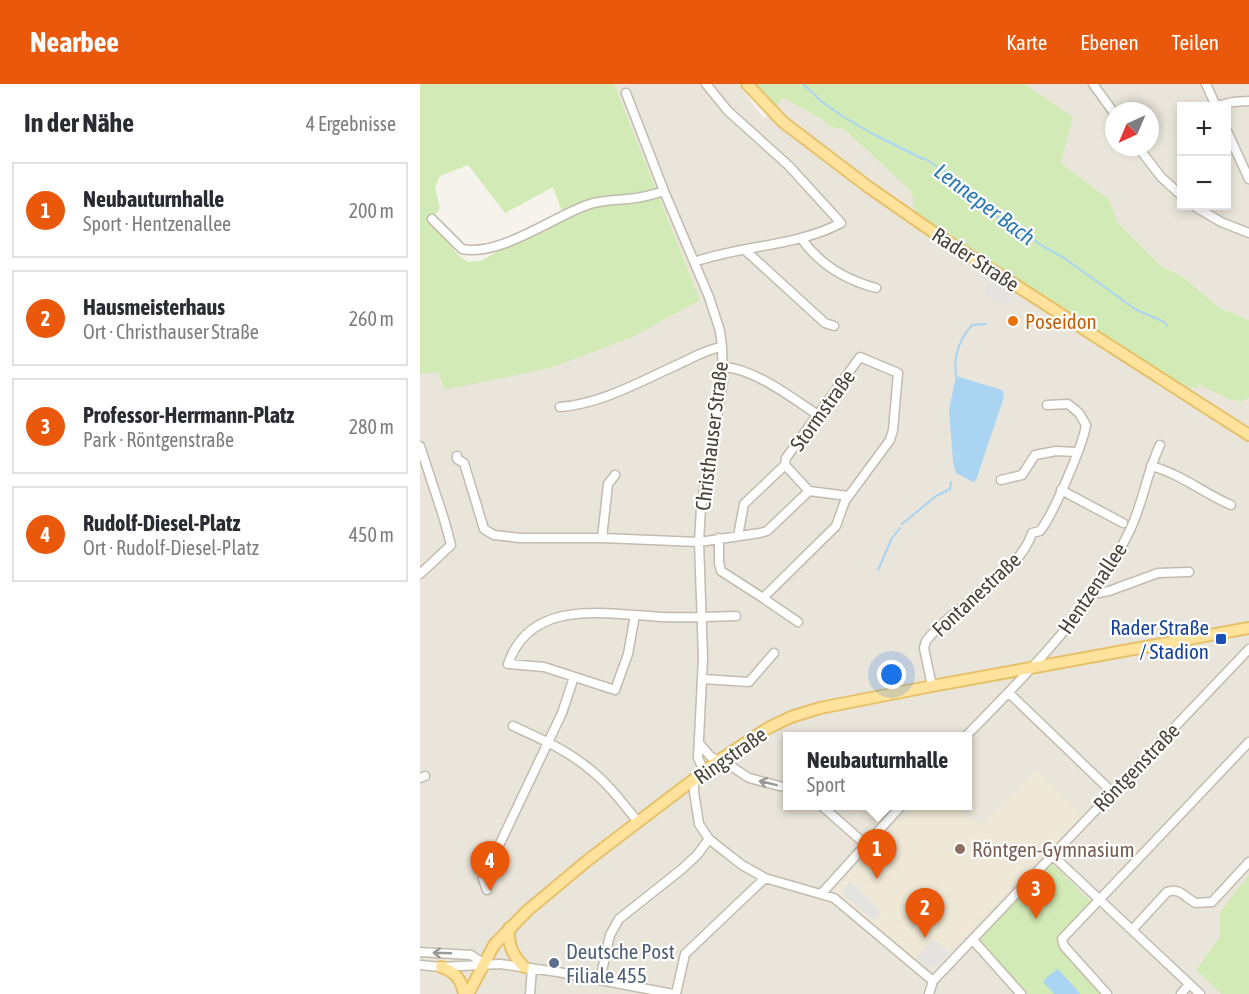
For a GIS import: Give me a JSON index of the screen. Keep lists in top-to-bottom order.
{
  "streets": {
    "main road": ["Rader Straße", "Ringstraße"],
    "street": [
      "Stormstraße",
      "Christhauser Straße",
      "Hentzenallee",
      "Fontanestraße",
      "Röntgenstraße"
    ]
  },
  "crossings": [
    ["Christhauser Straße", "Ringstraße"],
    ["Hentzenallee", "Ringstraße"],
    ["Fontanestraße", "Ringstraße"]
  ],
  "water": ["Lenneper Bach"],
  "places": {
    "other": ["Poseidon", "Röntgen-Gymnasium", "Deutsche Post Filiale 455"],
    "transit": ["Rader Straße / Stadion"]
  },
  "north": "bottom left",
  "page": {
    "header": "Nearbee",
    "nav": ["Karte", "Ebenen", "Teilen"],
    "heading": ["In der Nähe", "4 Ergebnisse"],
    "map_buttons": ["+", "−"],
    "list": [
      {
        "mark": "1",
        "name": "Neubauturnhalle",
        "note": "Sport · Hentzenallee",
        "value": "200 m"
      },
      {
        "mark": "2",
        "name": "Hausmeisterhaus",
        "note": "Ort · Christhauser Straße",
        "value": "260 m"
      },
      {
        "mark": "3",
        "name": "Professor-Herrmann-Platz",
        "note": "Park · Röntgenstraße",
        "value": "280 m"
      },
      {
        "mark": "4",
        "name": "Rudolf-Diesel-Platz",
        "note": "Ort · Rudolf-Diesel-Platz",
        "value": "450 m"
      }
    ],
    "popup": ["Neubauturnhalle", "Sport"],
    "pins": [
      "1",
      "4",
      "3",
      "2"
    ]
  }
}
